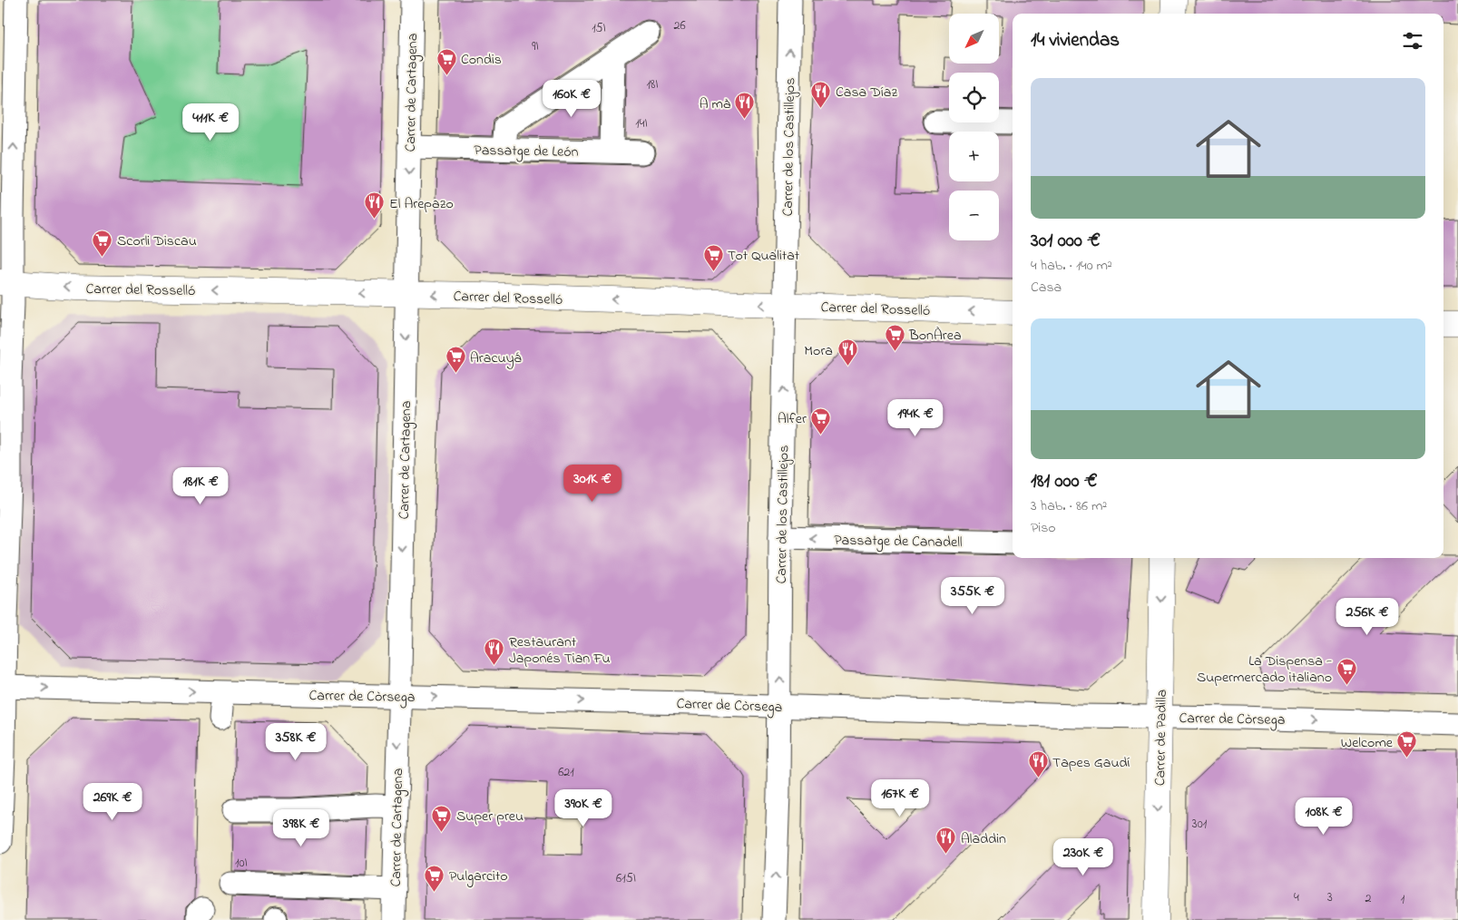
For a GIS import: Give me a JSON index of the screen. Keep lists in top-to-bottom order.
{
  "streets": {
    "main road": ["Carrer del Rosselló", "Carrer de Padilla"],
    "street": [
      "Carrer de Cartagena",
      "Carrer de los Castillejos",
      "Passatge de León",
      "Passatge de Canadell",
      "Carrer de Còrsega"
    ]
  },
  "crossings": [
    ["Carrer de Cartagena", "Passatge de León"],
    ["Carrer de Cartagena", "Carrer del Rosselló"],
    ["Carrer de Cartagena", "Carrer de Còrsega"],
    ["Carrer de los Castillejos", "Carrer del Rosselló"],
    ["Carrer de los Castillejos", "Passatge de Canadell"],
    ["Carrer de los Castillejos", "Carrer de Còrsega"],
    ["Carrer de Còrsega", "Carrer de Padilla"]
  ],
  "one_way": [
    "Carrer de Cartagena",
    "Carrer de los Castillejos",
    "Carrer del Rosselló",
    "Passatge de Canadell",
    "Carrer de Padilla"
  ],
  "places": {
    "supermarket": [
      "Condis",
      "Scorli Discau",
      "Tot Qualitat",
      "BonÀrea",
      "Aracuyá",
      "Alfer",
      "La Dispensa - Supermercado italiano",
      "Welcome",
      "Super preu",
      "Pulgarcito"
    ],
    "restaurant": [
      "Casa Díaz",
      "A mà",
      "El Arepazo",
      "Mora",
      "Restaurant Japonés Tian Fu",
      "Tapes Gaudí",
      "Aladdin"
    ]
  },
  "house_numbers": [
    "26",
    "15I",
    "9I",
    "18I",
    "14I",
    "621",
    "301",
    "10I",
    "615I",
    "4",
    "3",
    "2",
    "1"
  ],
  "north": "bottom left",
  "page": {
    "map_buttons": ["+", "−"],
    "heading": "14 viviendas",
    "list": [
      {
        "name": "301 000 €",
        "note": "4 hab. · 140 m² · Casa"
      },
      {
        "name": "181 000 €",
        "note": "3 hab. · 86 m² · Piso"
      }
    ],
    "price": [
      "160K €",
      "411K €",
      "194K €",
      "301K €",
      "181K €",
      "355K €",
      "256K €",
      "358K €",
      "167K €",
      "269K €",
      "390K €",
      "108K €",
      "398K €",
      "230K €"
    ]
  }
}
